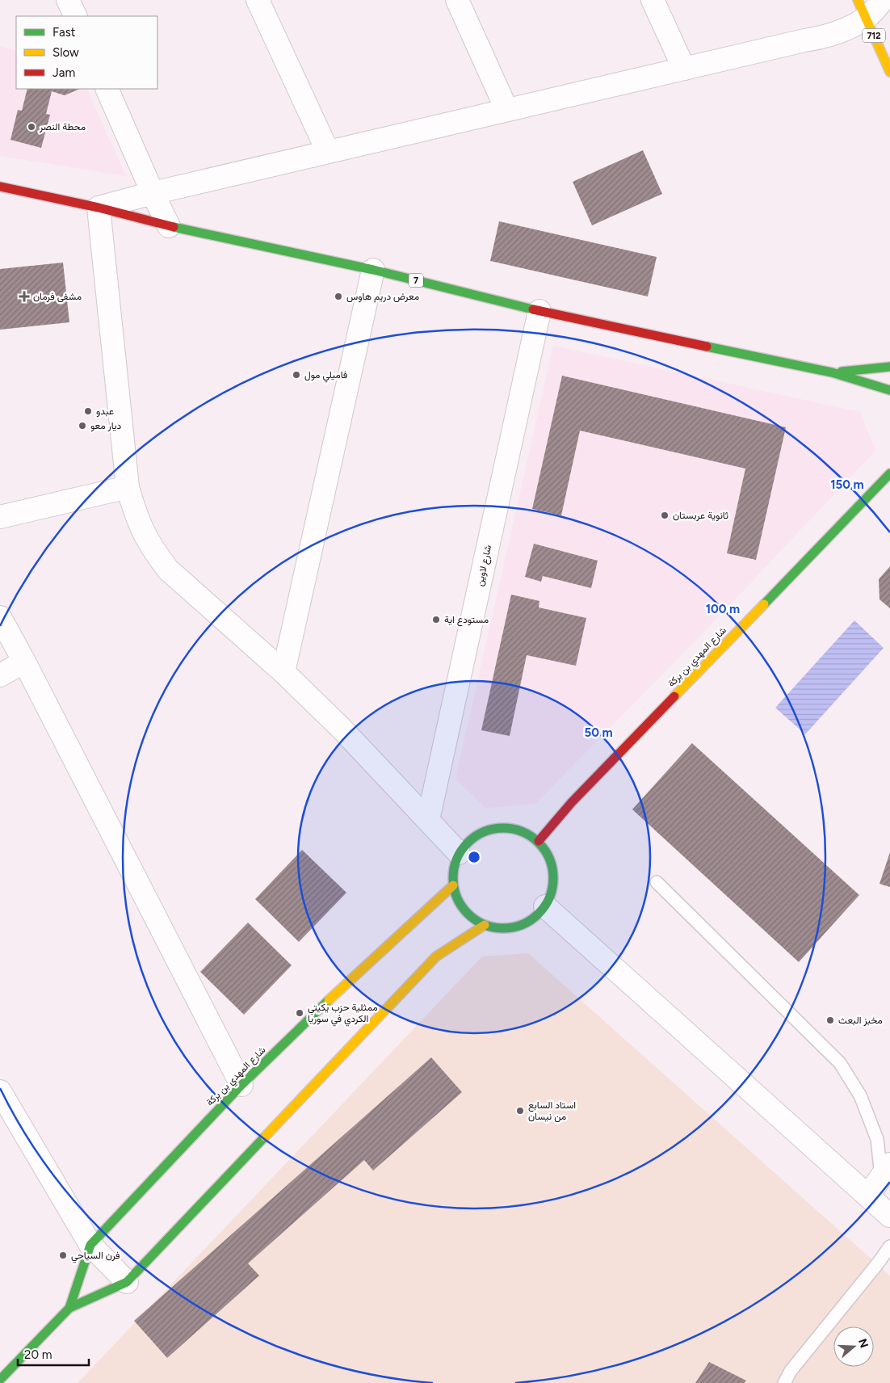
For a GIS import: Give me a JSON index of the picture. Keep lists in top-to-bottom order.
{
  "streets": {
    "main road": ["712", "7", "شارع المهدي بن بركة"],
    "street": ["شارع لاوين"]
  },
  "crossings": [
    ["7", "شارع لاوين"]
  ],
  "places": {
    "other": [
      "محطة النصر",
      "معرض دريم هاوس",
      "فاميلي مول",
      "عبدو",
      "ديار معو",
      "ثانوية عربستان",
      "مستودع اية",
      "ممثلية حزب يكيتي الكردي في سوريا",
      "مخبز البعث",
      "استاد السابع من نيسان",
      "فرن السياحي"
    ],
    "health": ["مشفى فرمان"]
  },
  "legend": ["Fast", "Slow", "Jam"],
  "scale_bar": "20 m",
  "north": "right",
  "rings": ["150 m", "100 m", "50 m"]
}
